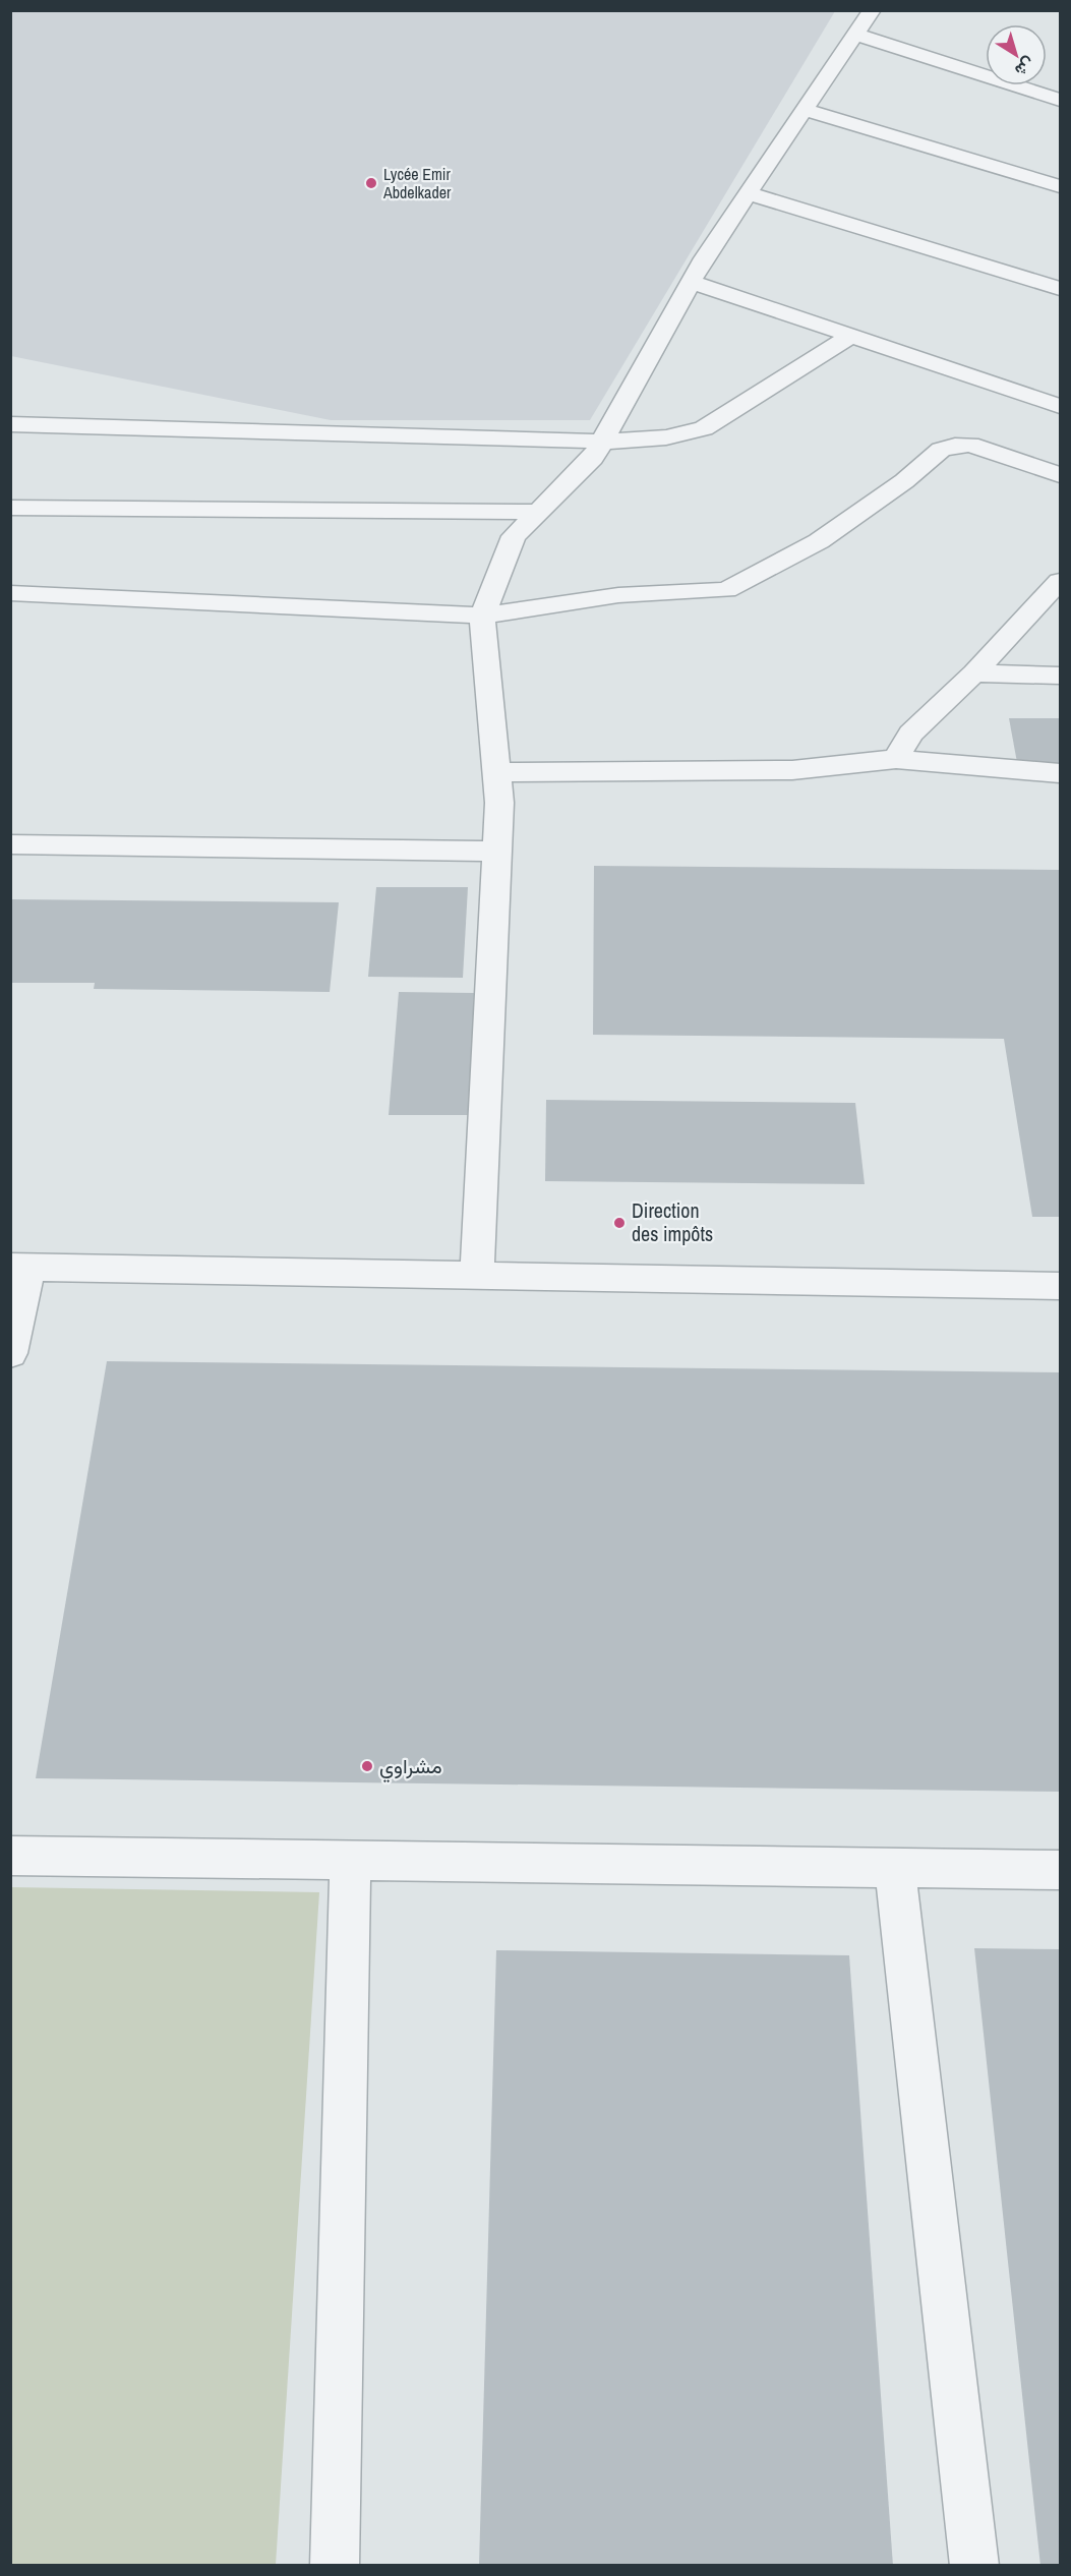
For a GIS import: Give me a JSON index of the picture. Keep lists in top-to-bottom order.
{
  "places": ["Lycée Emir Abdelkader", "Direction des impôts", "مشراوي"],
  "north": "bottom right"
}
